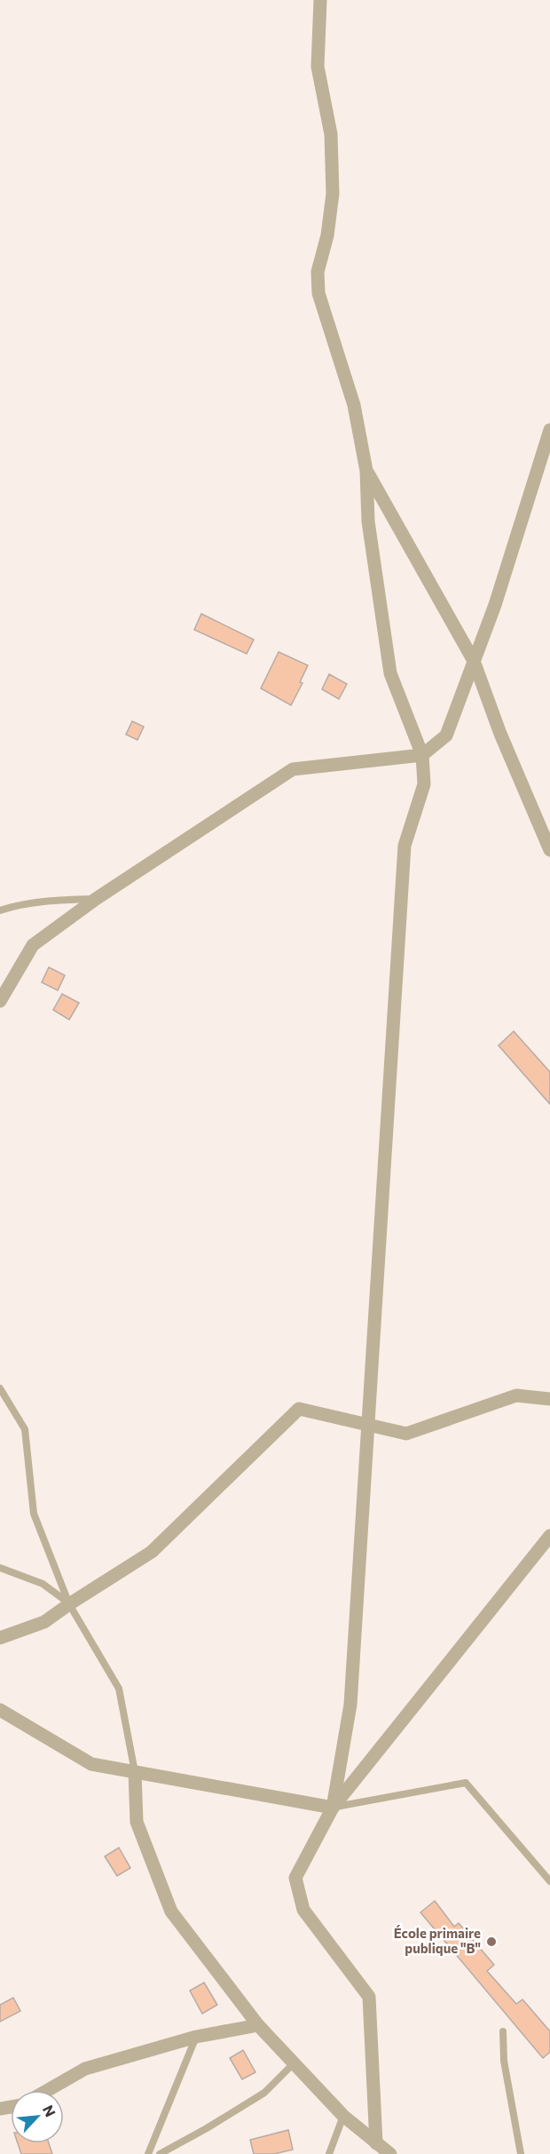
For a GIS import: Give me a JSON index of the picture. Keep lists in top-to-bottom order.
{
  "places": ["École primaire publique \"B\""],
  "north": "top right"
}
